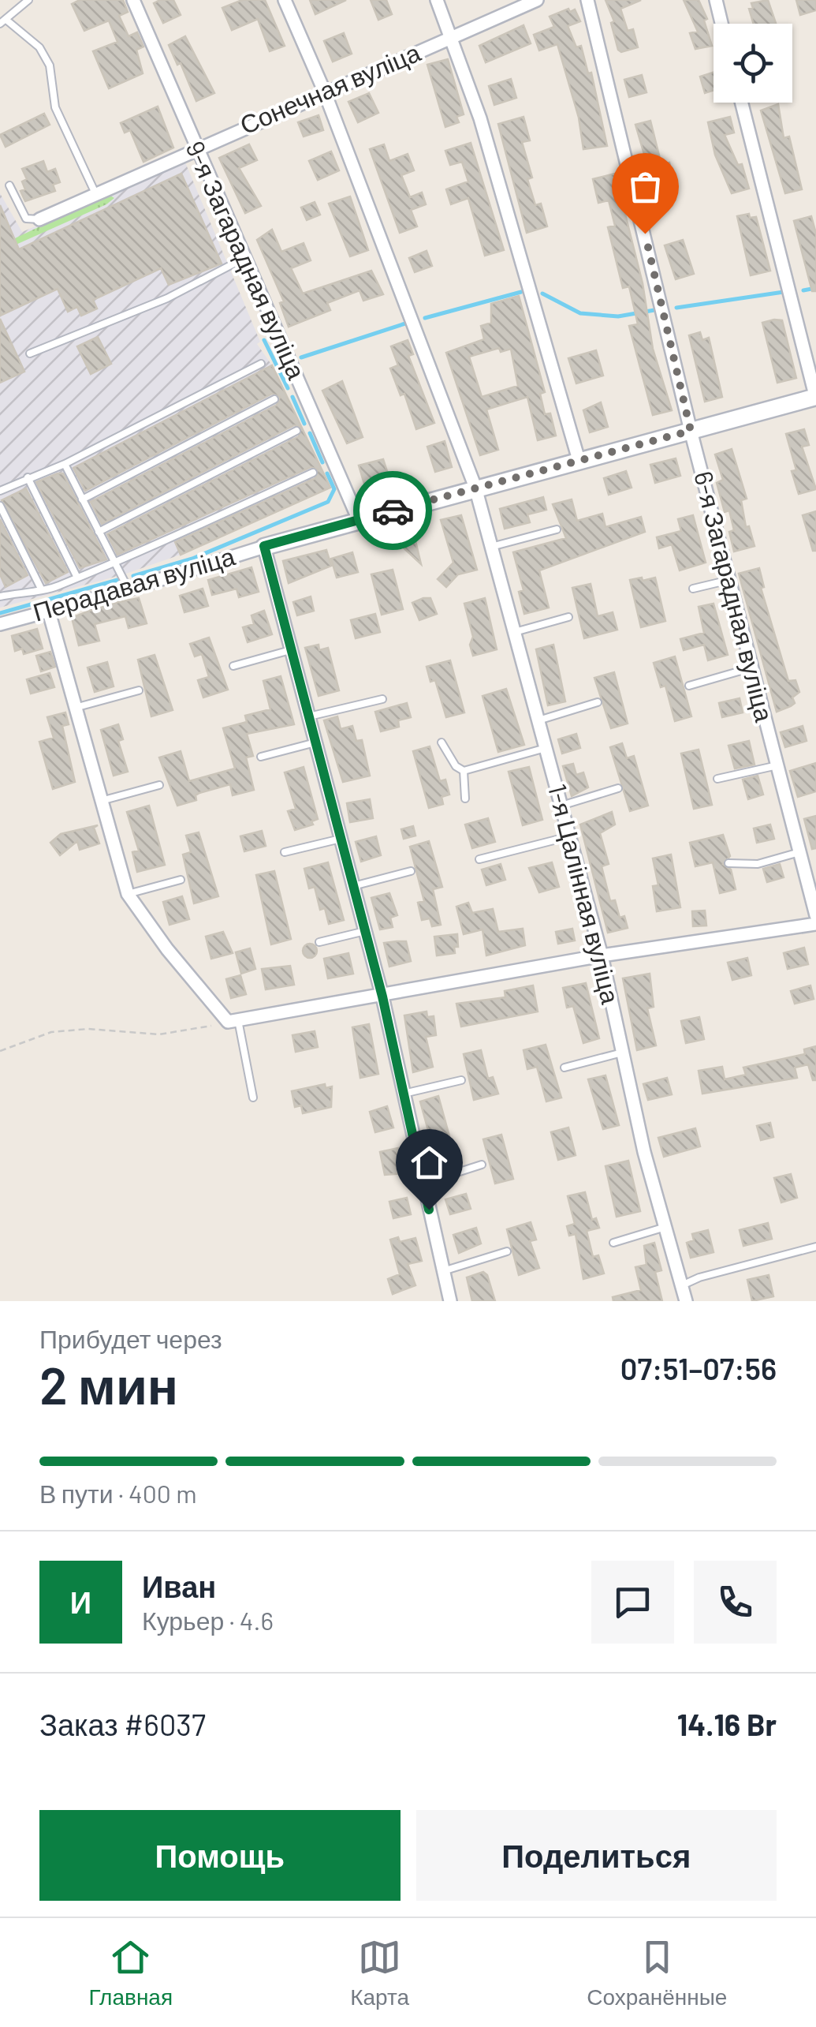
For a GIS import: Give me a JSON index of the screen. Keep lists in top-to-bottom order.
{
  "streets": {
    "street": [
      "Сонечная вуліца",
      "9-я Загарадная вуліца",
      "Перадавая вуліца",
      "6-я Загарадная вуліца",
      "1-я Цалінная вуліца"
    ]
  },
  "crossings": [
    ["Сонечная вуліца", "9-я Загарадная вуліца"],
    ["Сонечная вуліца", "1-я Цалінная вуліца"],
    ["9-я Загарадная вуліца", "Перадавая вуліца"],
    ["Перадавая вуліца", "6-я Загарадная вуліца"],
    ["Перадавая вуліца", "1-я Цалінная вуліца"]
  ],
  "page": {
    "heading": ["2 мин", "Прибудет через", "07:51–07:56"],
    "panel": [
      "Иван",
      "Курьер · 4.6",
      "Заказ #6037",
      "14.16 Br"
    ],
    "bar": "В пути · 400 m",
    "round": "И",
    "buttons": ["Помощь", "Поделиться"],
    "tabs": ["Главная", "Карта", "Сохранённые"]
  }
}
